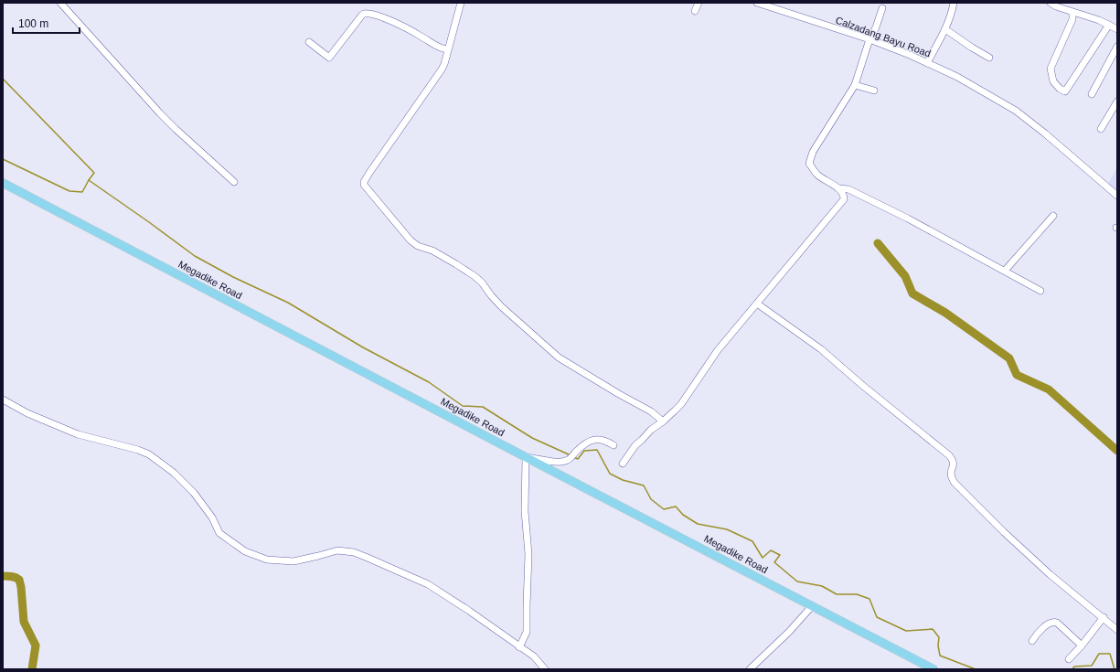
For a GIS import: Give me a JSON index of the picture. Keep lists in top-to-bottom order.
{
  "streets": {
    "main road": ["Megadike Road"],
    "street": ["Calzadang Bayu Road"]
  },
  "scale_bar": "100 m"
}
